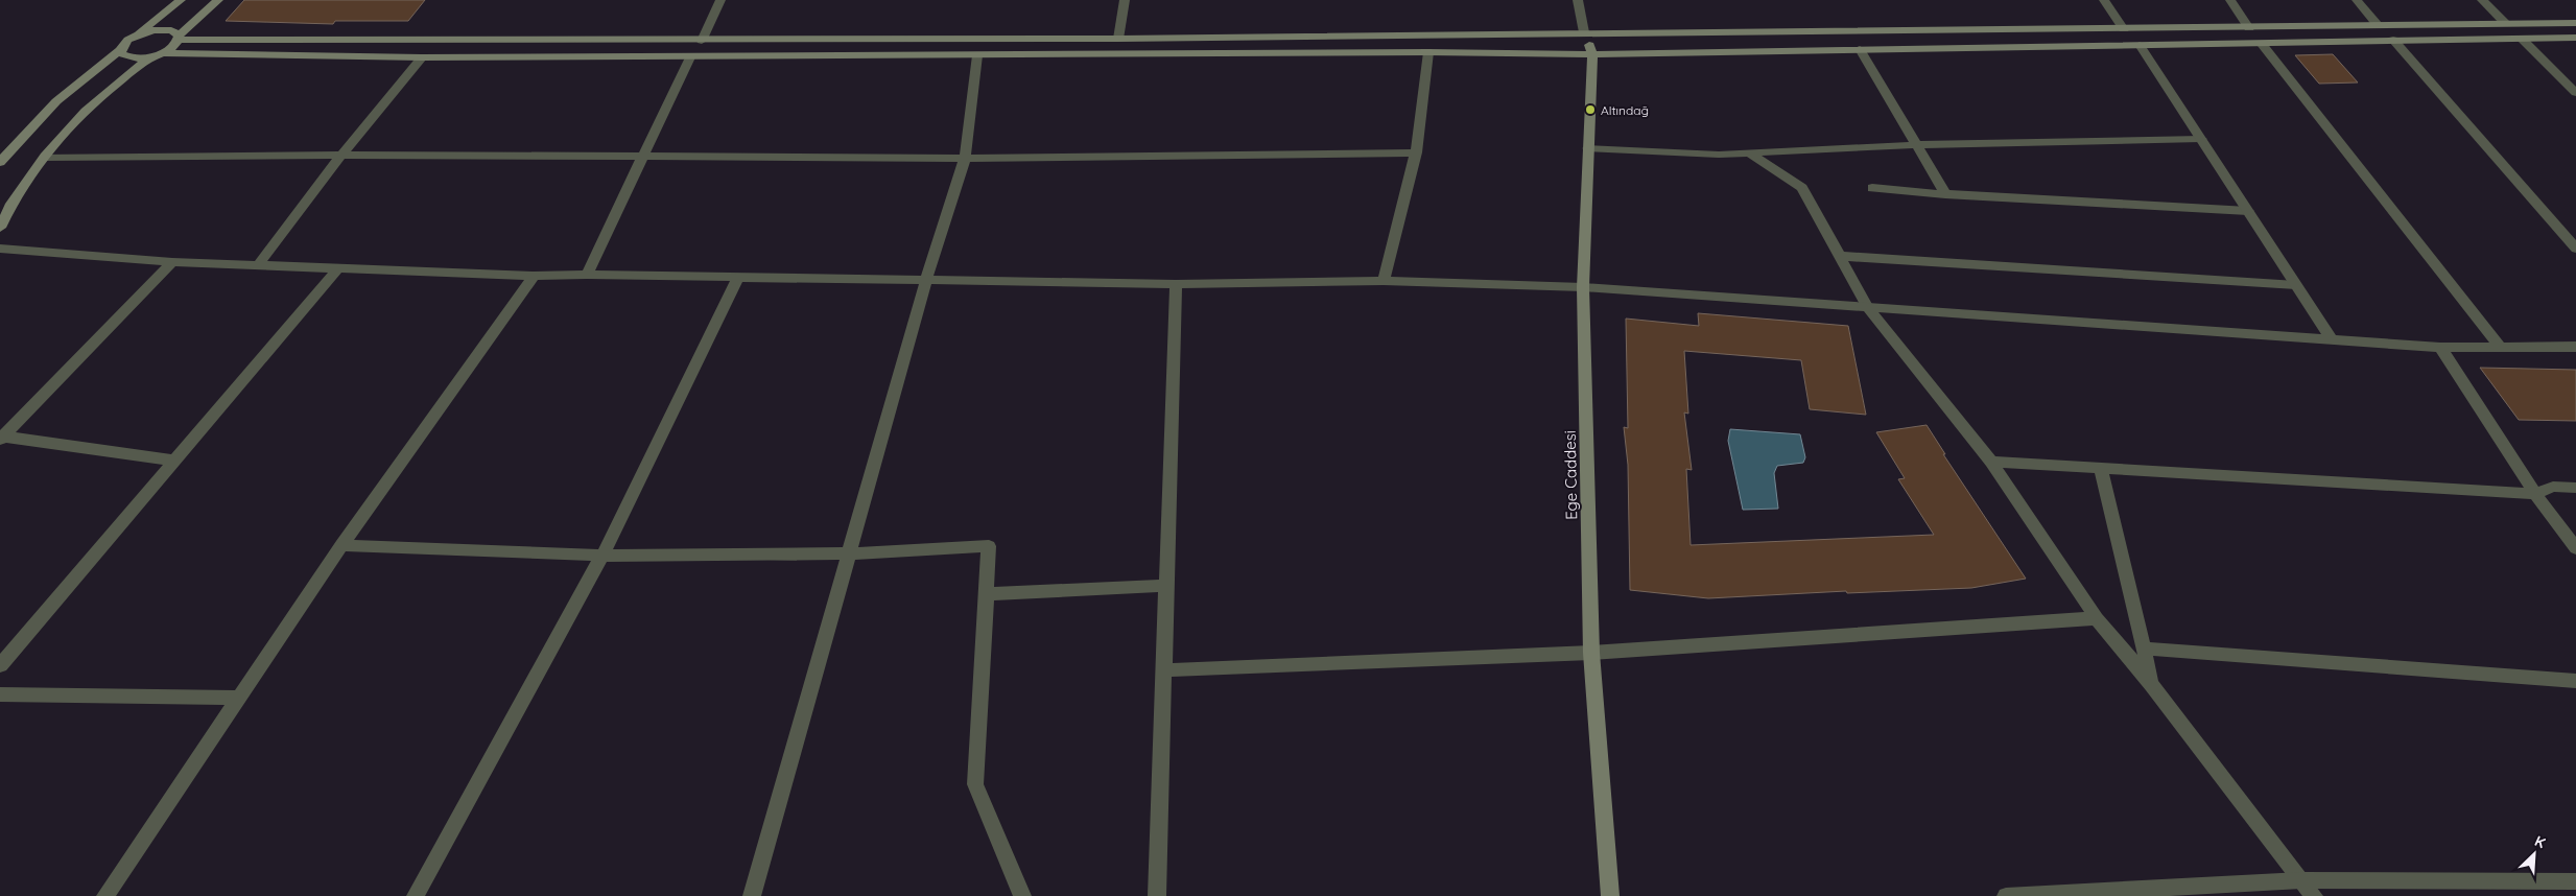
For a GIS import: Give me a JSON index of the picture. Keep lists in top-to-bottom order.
{
  "streets": {
    "main road": ["Ege Caddesi"]
  },
  "places": ["Altındağ"],
  "north": "top right"
}
